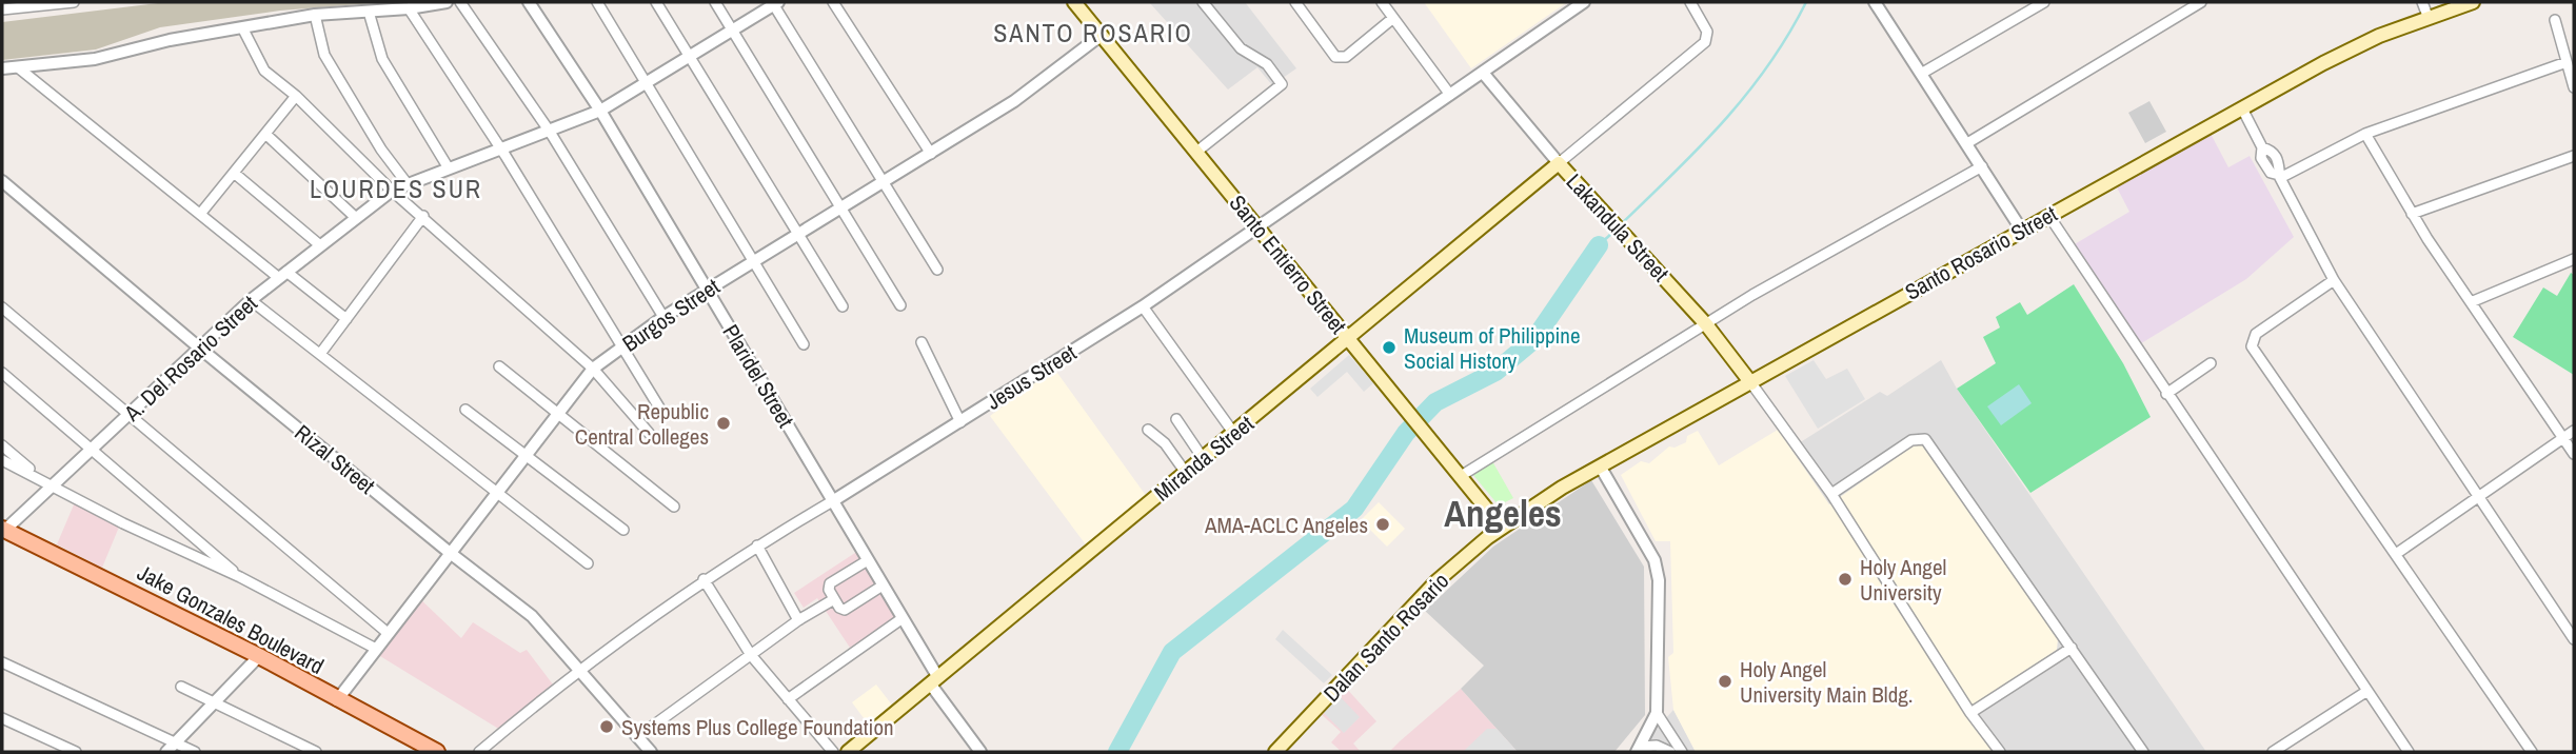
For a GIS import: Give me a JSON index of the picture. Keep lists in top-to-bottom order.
{
  "streets": {
    "main road": [
      "Lakandula Street",
      "Santo Rosario Street",
      "Santo Entierro Street",
      "Miranda Street",
      "Jake Gonzales Boulevard",
      "Dalan Santo Rosario"
    ],
    "street": [
      "Burgos Street",
      "A. Del Rosario Street",
      "Plaridel Street",
      "Jesus Street",
      "Rizal Street"
    ]
  },
  "crossings": [
    ["Lakandula Street", "Santo Rosario Street"],
    ["Lakandula Street", "Jesus Street"],
    ["Lakandula Street", "Miranda Street"],
    ["Santo Rosario Street", "Santo Entierro Street"],
    ["Santo Rosario Street", "Dalan Santo Rosario"],
    ["Santo Entierro Street", "Burgos Street"],
    ["Santo Entierro Street", "Jesus Street"],
    ["Santo Entierro Street", "Miranda Street"],
    ["Santo Entierro Street", "Dalan Santo Rosario"],
    ["Burgos Street", "Plaridel Street"],
    ["Burgos Street", "Rizal Street"],
    ["Burgos Street", "Jake Gonzales Boulevard"],
    ["A. Del Rosario Street", "Plaridel Street"],
    ["A. Del Rosario Street", "Rizal Street"],
    ["A. Del Rosario Street", "Jake Gonzales Boulevard"],
    ["Plaridel Street", "Jesus Street"],
    ["Plaridel Street", "Miranda Street"],
    ["Jesus Street", "Rizal Street"]
  ],
  "districts": ["SANTO ROSARIO", "LOURDES SUR", "Angeles"],
  "places": [
    "Museum of Philippine Social History",
    "Republic Central Colleges",
    "AMA-ACLC Angeles",
    "Holy Angel University",
    "Holy Angel University Main Bldg.",
    "Systems Plus College Foundation"
  ]
}
